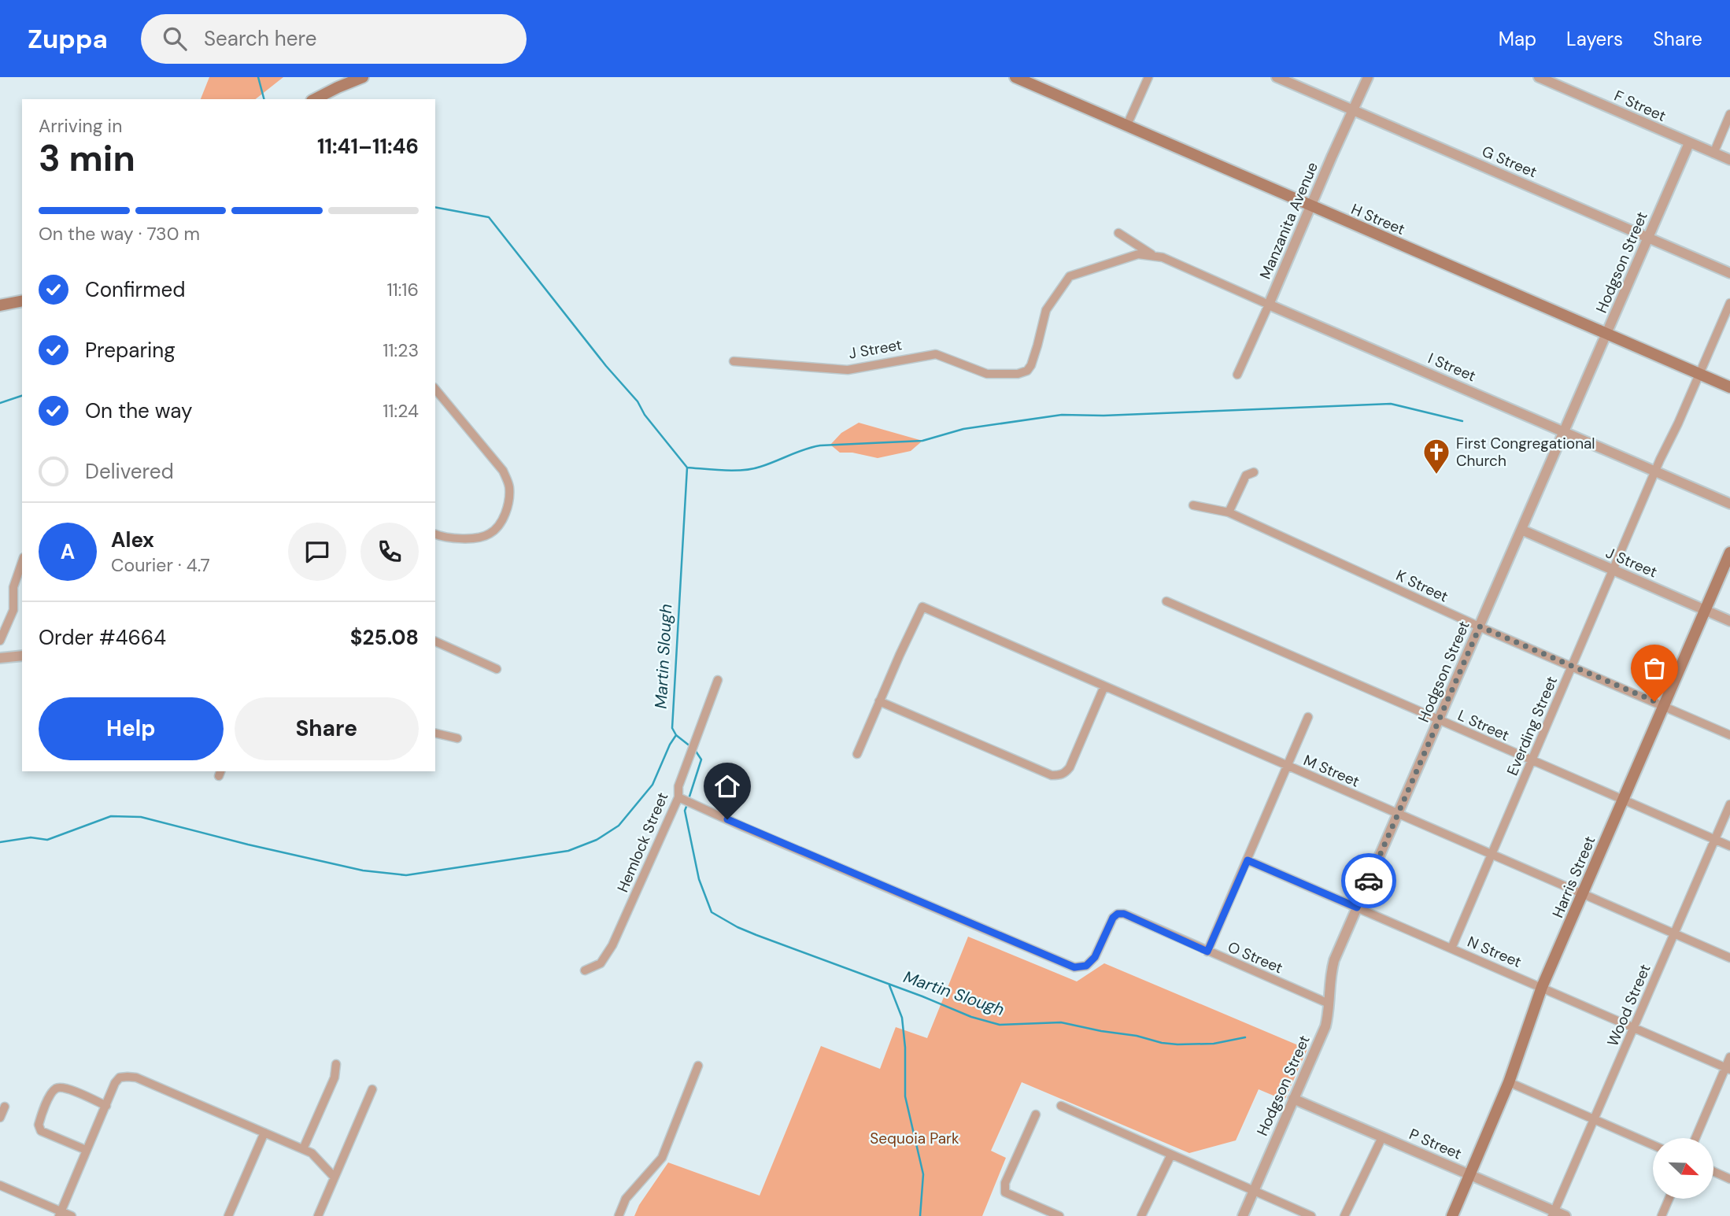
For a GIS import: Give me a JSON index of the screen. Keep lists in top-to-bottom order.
{
  "streets": {
    "main road": ["H Street", "Harris Street"],
    "street": [
      "F Street",
      "G Street",
      "Manzanita Avenue",
      "Hodgson Street",
      "J Street",
      "I Street",
      "K Street",
      "L Street",
      "Everding Street",
      "M Street",
      "Hemlock Street",
      "N Street",
      "O Street",
      "Wood Street",
      "P Street"
    ]
  },
  "crossings": [
    ["F Street", "Hodgson Street"],
    ["G Street", "Manzanita Avenue"],
    ["G Street", "Hodgson Street"],
    ["H Street", "Manzanita Avenue"],
    ["H Street", "Hodgson Street"],
    ["H Street", "Everding Street"],
    ["Manzanita Avenue", "I Street"],
    ["Hodgson Street", "J Street"],
    ["Hodgson Street", "I Street"],
    ["Hodgson Street", "K Street"],
    ["Hodgson Street", "L Street"],
    ["Hodgson Street", "M Street"],
    ["Hodgson Street", "N Street"],
    ["Hodgson Street", "O Street"],
    ["Hodgson Street", "P Street"],
    ["J Street", "I Street"],
    ["J Street", "Everding Street"],
    ["J Street", "Harris Street"],
    ["I Street", "Everding Street"],
    ["K Street", "Everding Street"],
    ["K Street", "Harris Street"],
    ["L Street", "Everding Street"],
    ["L Street", "Harris Street"],
    ["L Street", "Wood Street"],
    ["Everding Street", "M Street"],
    ["Everding Street", "N Street"],
    ["M Street", "Harris Street"],
    ["M Street", "Wood Street"],
    ["Hemlock Street", "O Street"],
    ["Harris Street", "N Street"],
    ["Harris Street", "P Street"],
    ["N Street", "Wood Street"],
    ["Wood Street", "P Street"]
  ],
  "water": ["Martin Slough"],
  "parks": ["Sequoia Park"],
  "places": {
    "church": ["First Congregational Church"]
  },
  "north": "bottom right",
  "page": {
    "header": "Zuppa",
    "search": "Search here",
    "nav": ["Map", "Layers", "Share"],
    "heading": ["3 min", "Arriving in", "11:41–11:46"],
    "panel": [
      "Alex",
      "Courier · 4.7",
      "Order #4664",
      "$25.08"
    ],
    "bar": "On the way · 730 m",
    "list": [
      ["Confirmed", "11:16"],
      ["Preparing", "11:23"],
      ["On the way", "11:24"],
      "Delivered"
    ],
    "round": "A",
    "buttons": ["Help", "Share"]
  }
}
